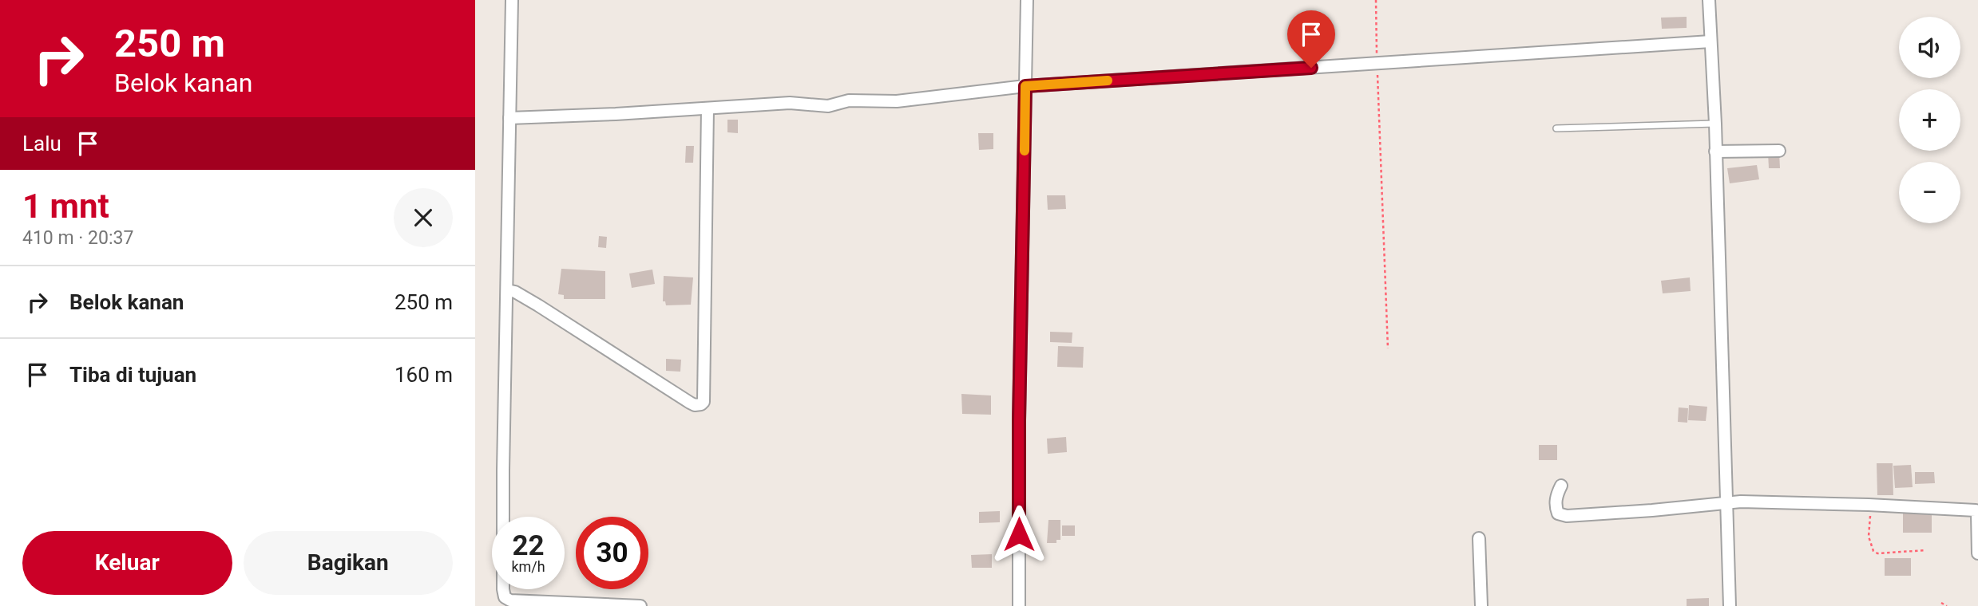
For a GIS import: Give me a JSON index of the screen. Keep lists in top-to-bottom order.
{
  "page": {
    "turn": ["250 m", "Belok kanan"],
    "map_buttons": ["+", "−"],
    "then": "Lalu",
    "heading": ["1 mnt", "410 m · 20:37"],
    "list": [
      {
        "name": "Belok kanan",
        "value": "250 m"
      },
      {
        "name": "Tiba di tujuan",
        "value": "160 m"
      }
    ],
    "speed": "22 km/h",
    "limit": "30",
    "buttons": ["Keluar", "Bagikan"]
  }
}
